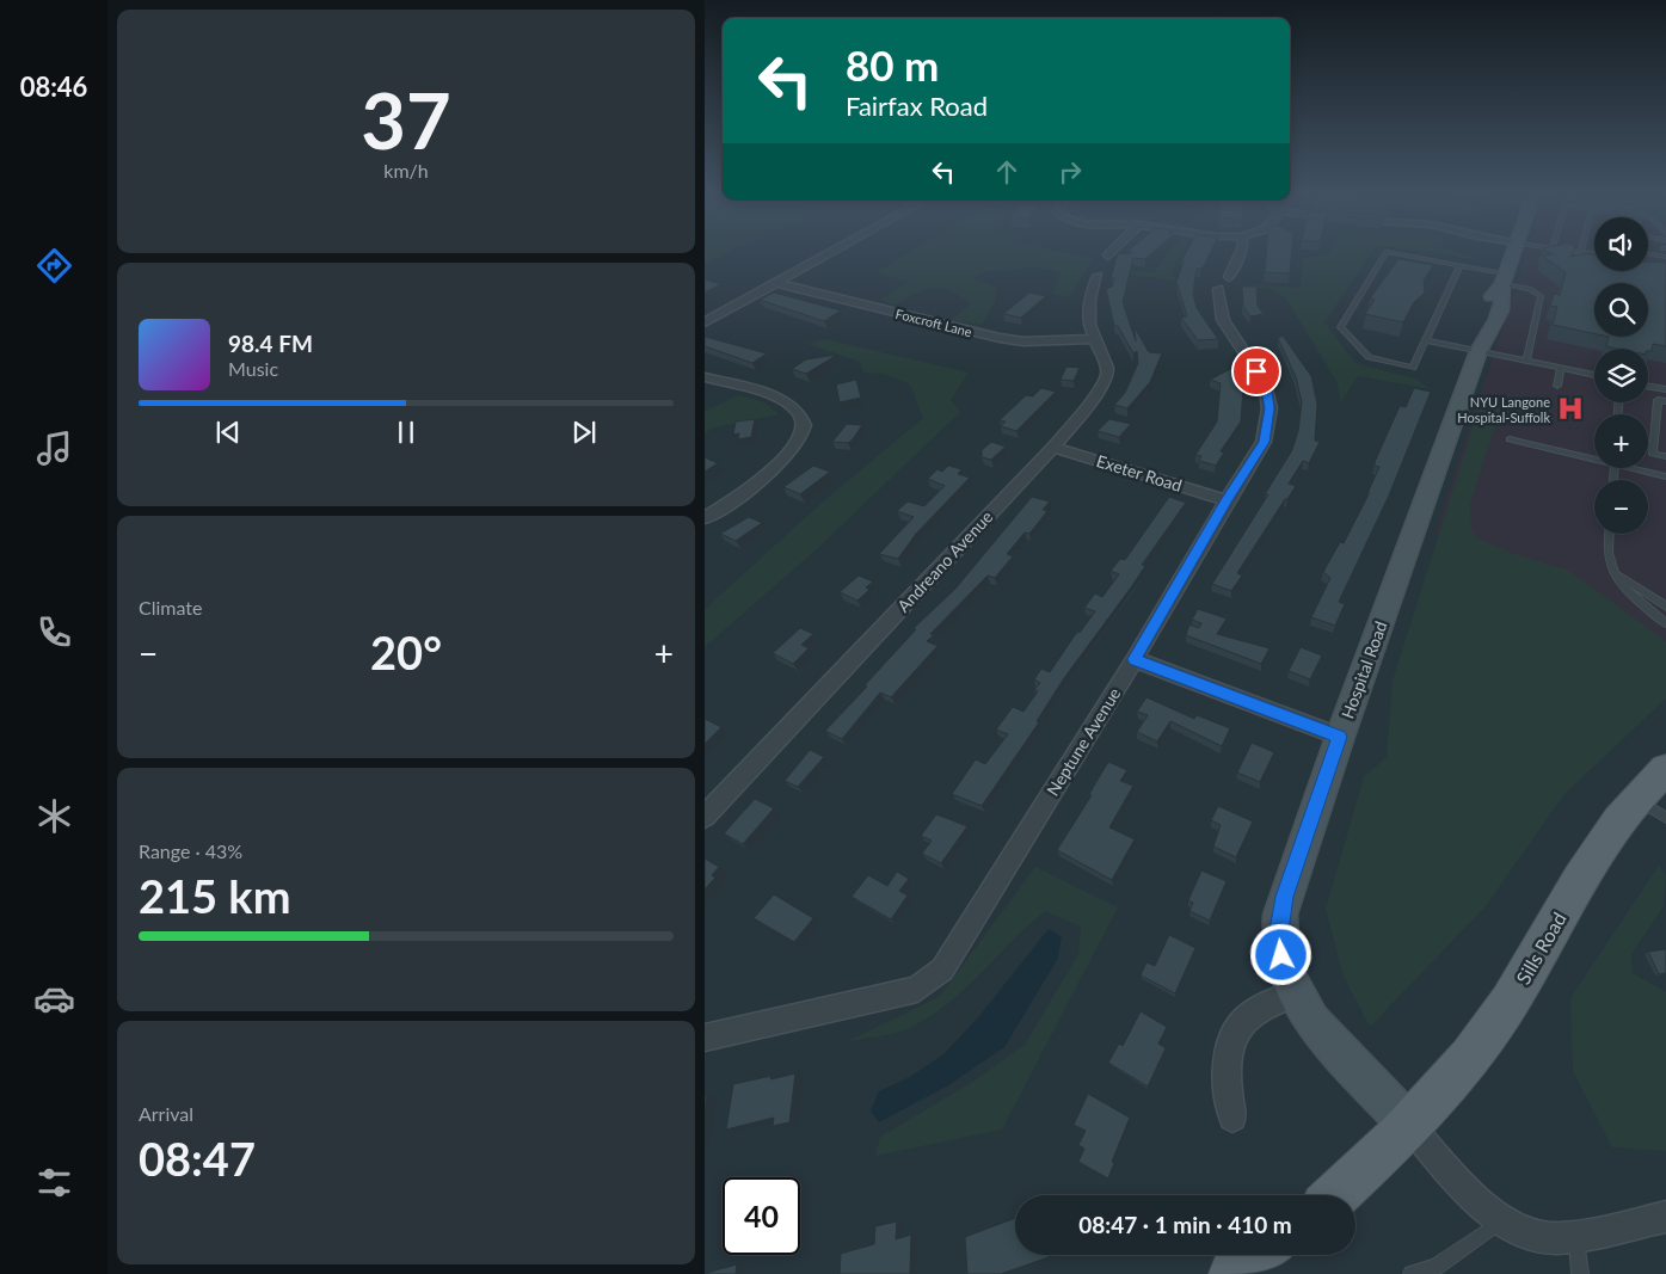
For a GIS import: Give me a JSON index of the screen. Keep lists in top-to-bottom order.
{
  "streets": {
    "main road": ["Sills Road"],
    "street": [
      "Foxcroft Lane",
      "Exeter Road",
      "Andreano Avenue",
      "Hospital Road",
      "Neptune Avenue"
    ]
  },
  "crossings": [
    ["Foxcroft Lane", "Andreano Avenue"],
    ["Exeter Road", "Andreano Avenue"],
    ["Exeter Road", "Neptune Avenue"],
    ["Hospital Road", "Sills Road"]
  ],
  "places": {
    "hospital": ["NYU Langone Hospital-Suffolk"]
  },
  "page": {
    "tabs": "08:46",
    "tile": [
      ["37", "km/h"],
      "Climate",
      ["Range · 43%", "215 km"],
      ["Arrival", "08:47"]
    ],
    "turn": ["80 m", "Fairfax Road"],
    "map_buttons": ["+", "−"],
    "song": ["98.4 FM", "Music"],
    "heat": ["−", "20°", "+"],
    "limit": "40",
    "trip": "08:47 · 1 min · 410 m"
  }
}
